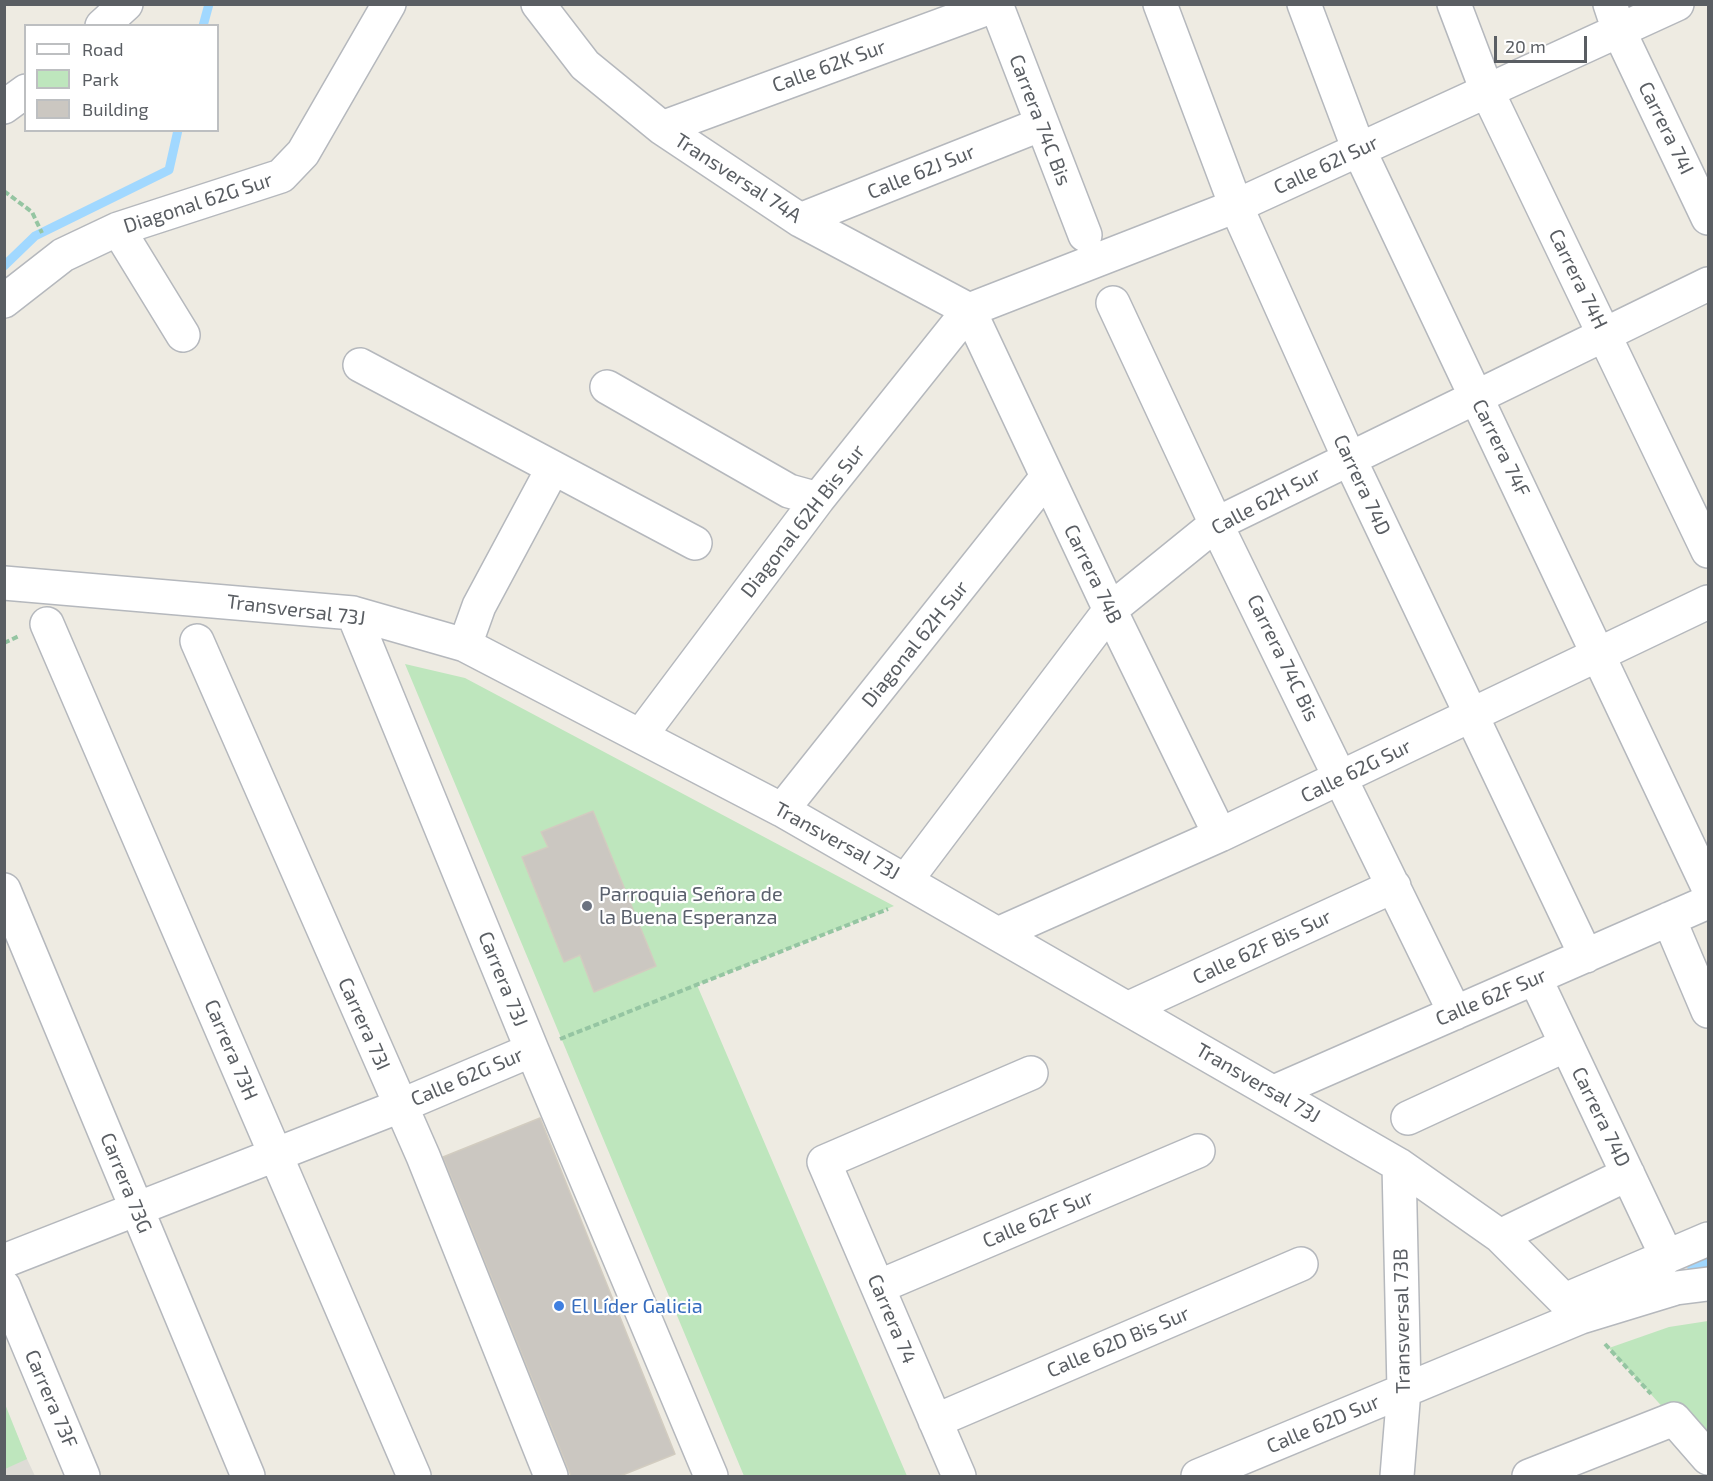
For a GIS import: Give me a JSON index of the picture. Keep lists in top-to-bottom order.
{
  "streets": {
    "street": [
      "Calle 62K Sur",
      "Carrera 74C Bis",
      "Carrera 74I",
      "Calle 62I Sur",
      "Calle 62J Sur",
      "Transversal 74A",
      "Diagonal 62G Sur",
      "Carrera 74H",
      "Carrera 74F",
      "Carrera 74D",
      "Calle 62H Sur",
      "Diagonal 62H Bis Sur",
      "Carrera 74B",
      "Transversal 73J",
      "Diagonal 62H Sur",
      "Calle 62G Sur",
      "Calle 62F Bis Sur",
      "Carrera 73J",
      "Calle 62F Sur",
      "Carrera 73I",
      "Carrera 73H",
      "Carrera 73G",
      "Carrera 74",
      "Transversal 73B",
      "Calle 62D Bis Sur",
      "Carrera 73F",
      "Calle 62D Sur"
    ]
  },
  "crossings": [
    ["Calle 62K Sur", "Carrera 74C Bis"],
    ["Calle 62K Sur", "Transversal 74A"],
    ["Carrera 74C Bis", "Calle 62J Sur"],
    ["Carrera 74C Bis", "Calle 62H Sur"],
    ["Carrera 74C Bis", "Calle 62G Sur"],
    ["Carrera 74C Bis", "Calle 62F Bis Sur"],
    ["Carrera 74C Bis", "Calle 62F Sur"],
    ["Carrera 74I", "Calle 62I Sur"],
    ["Calle 62I Sur", "Transversal 74A"],
    ["Calle 62I Sur", "Carrera 74H"],
    ["Calle 62I Sur", "Carrera 74F"],
    ["Calle 62I Sur", "Carrera 74D"],
    ["Calle 62I Sur", "Diagonal 62H Bis Sur"],
    ["Calle 62I Sur", "Carrera 74B"],
    ["Calle 62J Sur", "Transversal 74A"],
    ["Transversal 74A", "Diagonal 62H Bis Sur"],
    ["Transversal 74A", "Carrera 74B"],
    ["Carrera 74H", "Calle 62H Sur"],
    ["Carrera 74F", "Calle 62H Sur"],
    ["Carrera 74F", "Calle 62G Sur"],
    ["Carrera 74D", "Calle 62H Sur"],
    ["Carrera 74D", "Calle 62G Sur"],
    ["Carrera 74D", "Calle 62F Sur"],
    ["Carrera 74D", "Calle 62D Sur"],
    ["Calle 62H Sur", "Carrera 74B"],
    ["Calle 62H Sur", "Transversal 73J"],
    ["Calle 62H Sur", "Calle 62G Sur"],
    ["Diagonal 62H Bis Sur", "Carrera 74B"],
    ["Diagonal 62H Bis Sur", "Transversal 73J"],
    ["Carrera 74B", "Diagonal 62H Sur"],
    ["Carrera 74B", "Calle 62G Sur"],
    ["Transversal 73J", "Diagonal 62H Sur"],
    ["Transversal 73J", "Calle 62G Sur"],
    ["Transversal 73J", "Calle 62F Bis Sur"],
    ["Transversal 73J", "Carrera 73J"],
    ["Transversal 73J", "Calle 62F Sur"],
    ["Transversal 73J", "Transversal 73B"],
    ["Transversal 73J", "Calle 62D Sur"],
    ["Calle 62G Sur", "Carrera 73J"],
    ["Calle 62G Sur", "Carrera 73I"],
    ["Calle 62G Sur", "Carrera 73H"],
    ["Calle 62G Sur", "Carrera 73G"],
    ["Calle 62F Sur", "Carrera 74"],
    ["Carrera 74", "Calle 62D Bis Sur"],
    ["Transversal 73B", "Calle 62D Sur"]
  ],
  "places": ["Parroquia Señora de la Buena Esperanza", "El Líder Galicia"],
  "legend": ["Road", "Park", "Building"],
  "scale_bar": "20 m"
}
